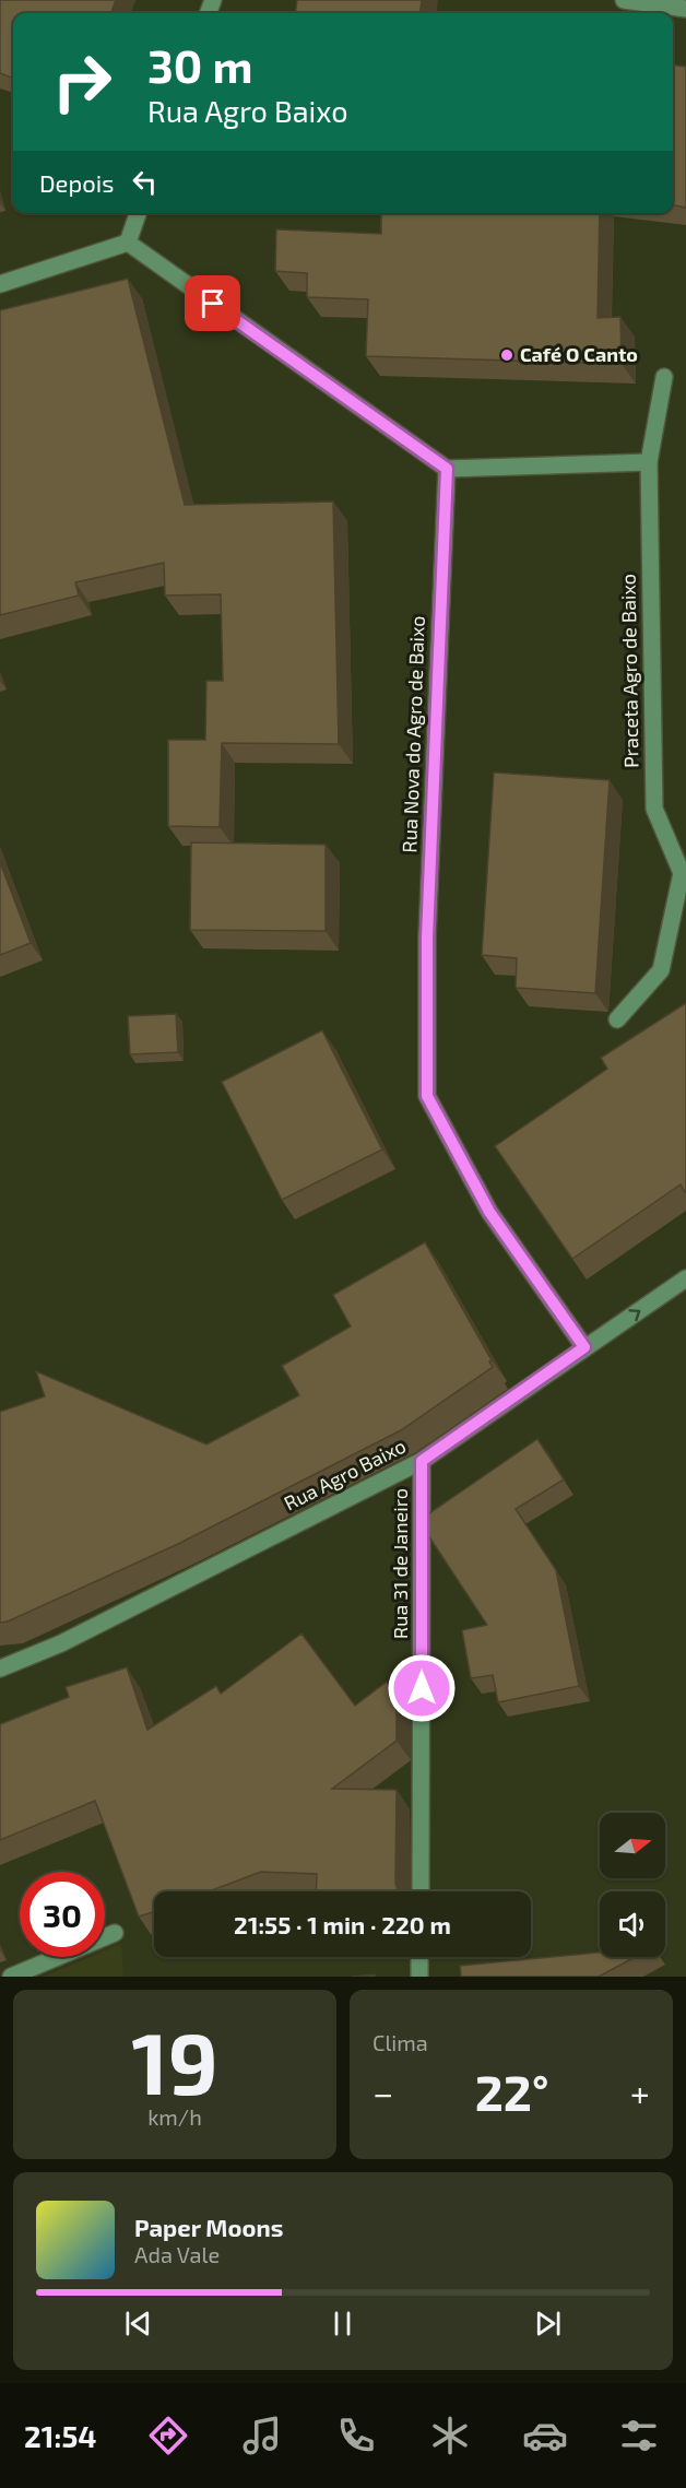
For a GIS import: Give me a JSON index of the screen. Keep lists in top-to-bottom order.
{
  "streets": {
    "street": [
      "Praceta Agro de Baixo",
      "Rua Nova do Agro de Baixo",
      "Rua Agro Baixo",
      "Rua 31 de Janeiro"
    ]
  },
  "crossings": [
    ["Rua Nova do Agro de Baixo", "Rua Agro Baixo"],
    ["Rua Agro Baixo", "Rua 31 de Janeiro"]
  ],
  "places": ["Café O Canto"],
  "north": "right",
  "page": {
    "turn": ["30 m", "Rua Agro Baixo"],
    "then": "Depois",
    "limit": "30",
    "trip": "21:55 · 1 min · 220 m",
    "tile": [
      ["19", "km/h"],
      "Clima"
    ],
    "heat": ["−", "22°", "+"],
    "song": ["Paper Moons", "Ada Vale"],
    "tabs": "21:54"
  }
}
